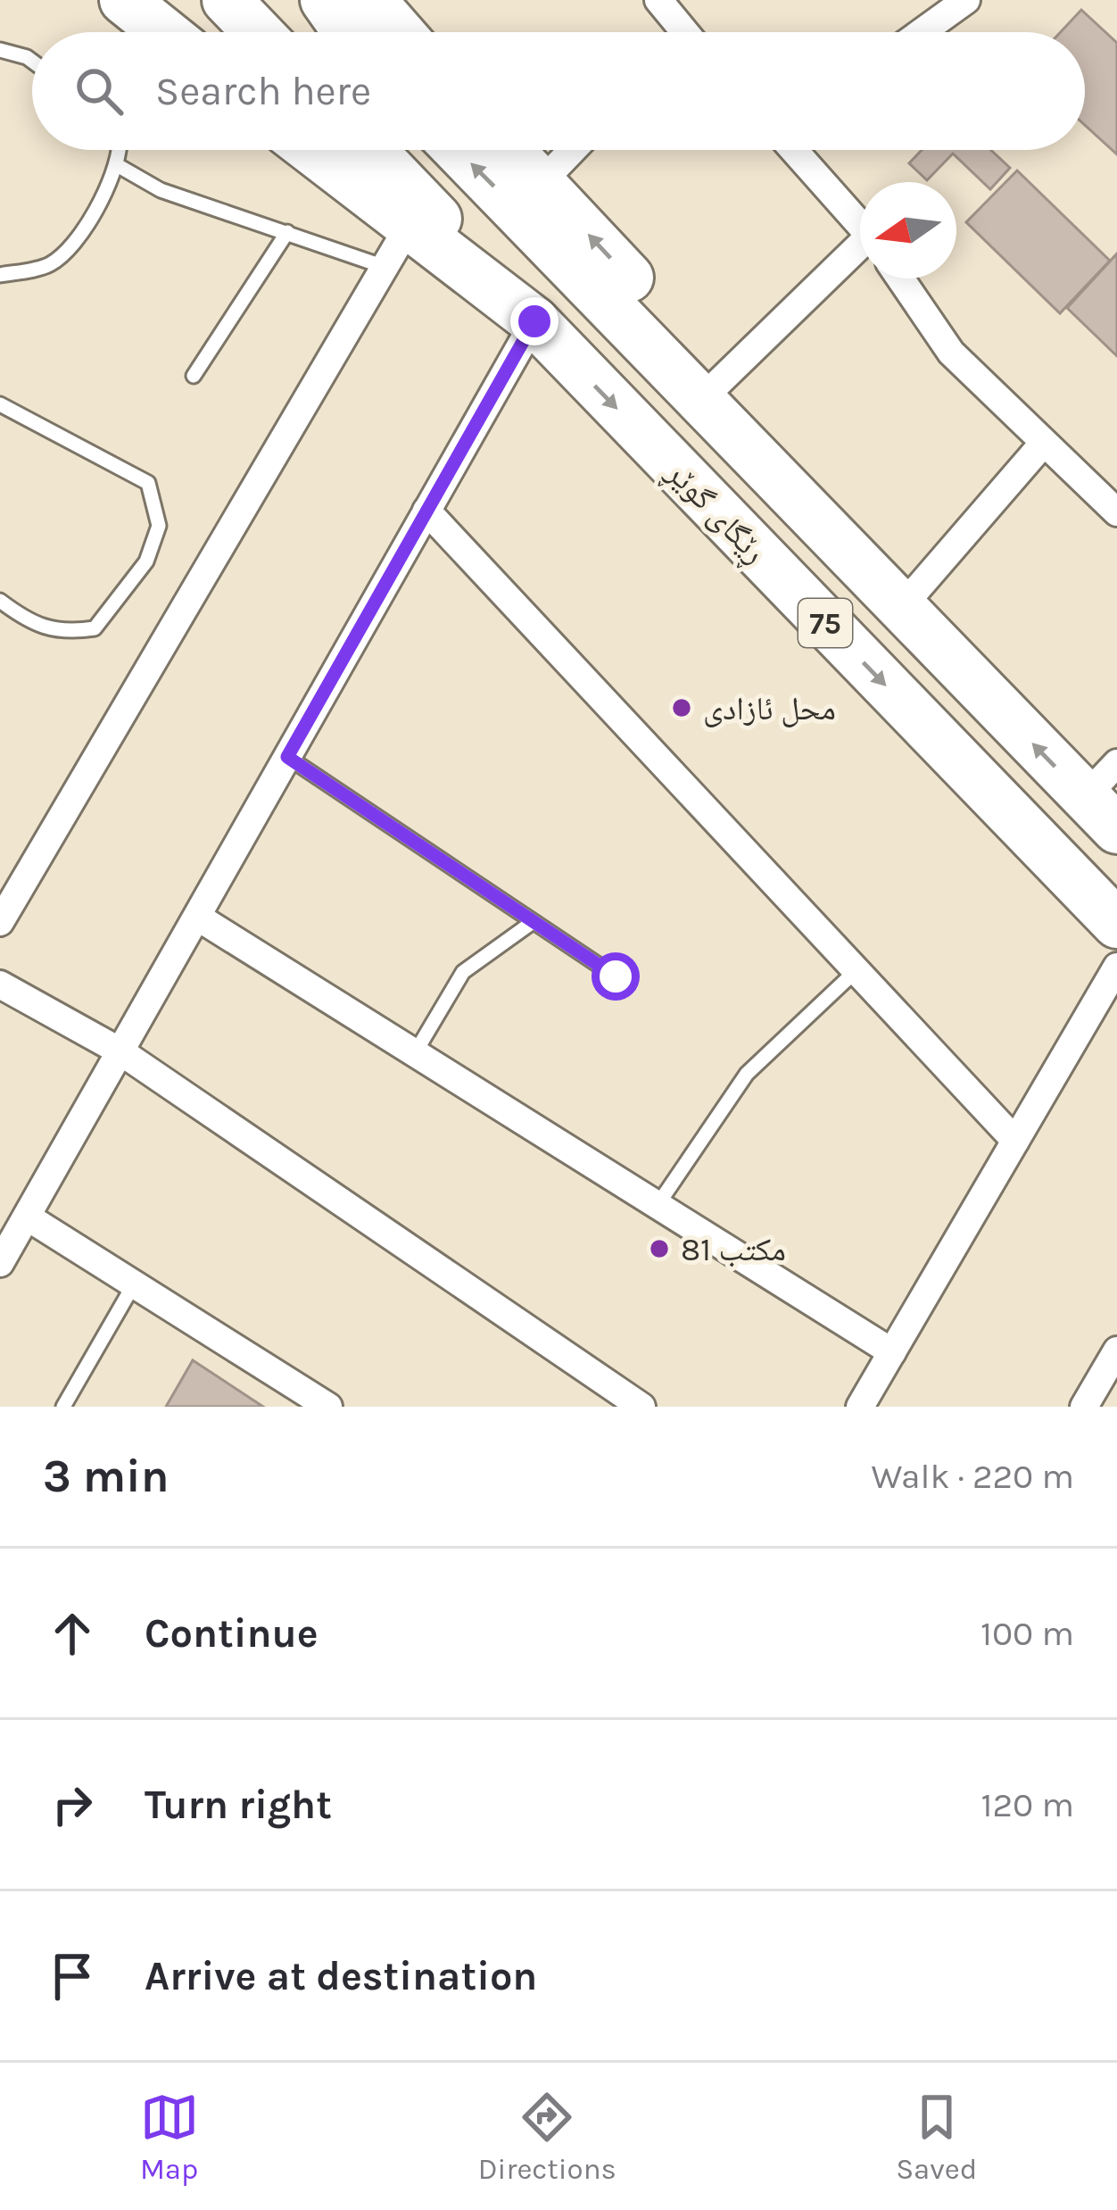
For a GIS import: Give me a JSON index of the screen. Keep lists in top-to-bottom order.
{
  "streets": {
    "highway": ["ڕێگای گوێڕ", "75"]
  },
  "places": ["محل ئازادى", "مكتب 81"],
  "north": "left",
  "page": {
    "search": "Search here",
    "heading": ["3 min", "Walk · 220 m"],
    "list": [
      ["Continue", "100 m"],
      ["Turn right", "120 m"],
      "Arrive at destination"
    ],
    "nav": ["Map", "Directions", "Saved"]
  }
}
